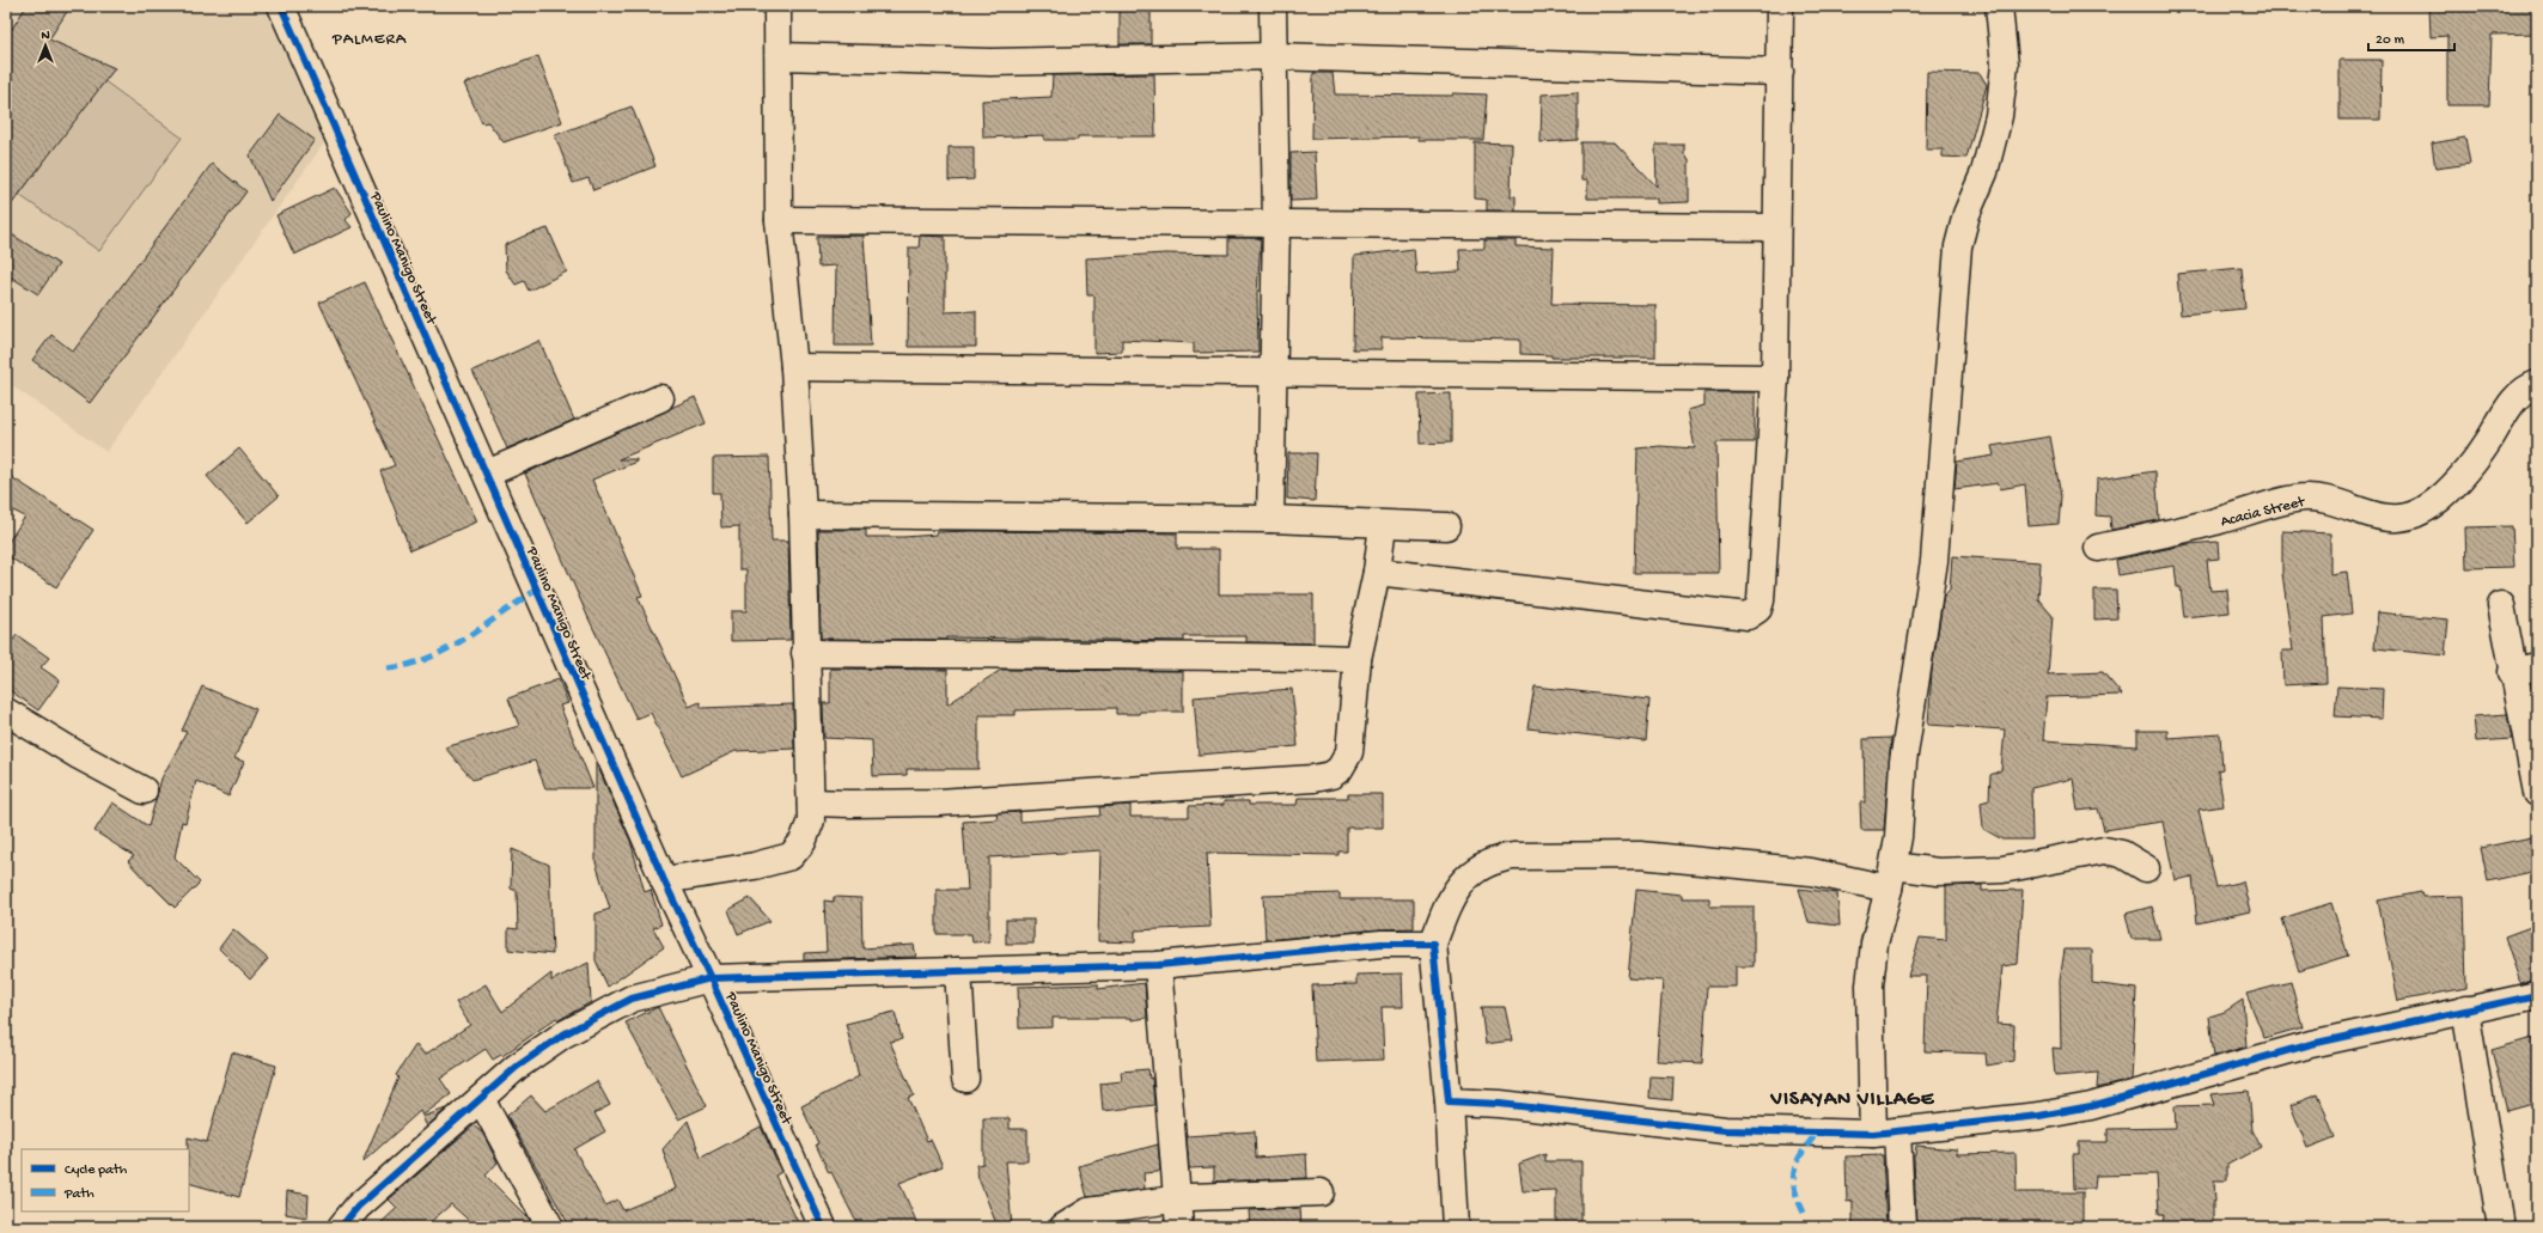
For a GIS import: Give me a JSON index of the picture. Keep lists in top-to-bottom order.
{
  "streets": {
    "street": ["Paulino Manigo Street", "Acacia Street"]
  },
  "districts": ["PALMERA", "VISAYAN VILLAGE"],
  "legend": ["Cycle path", "Path"],
  "scale_bar": "20 m",
  "north": "top"
}
